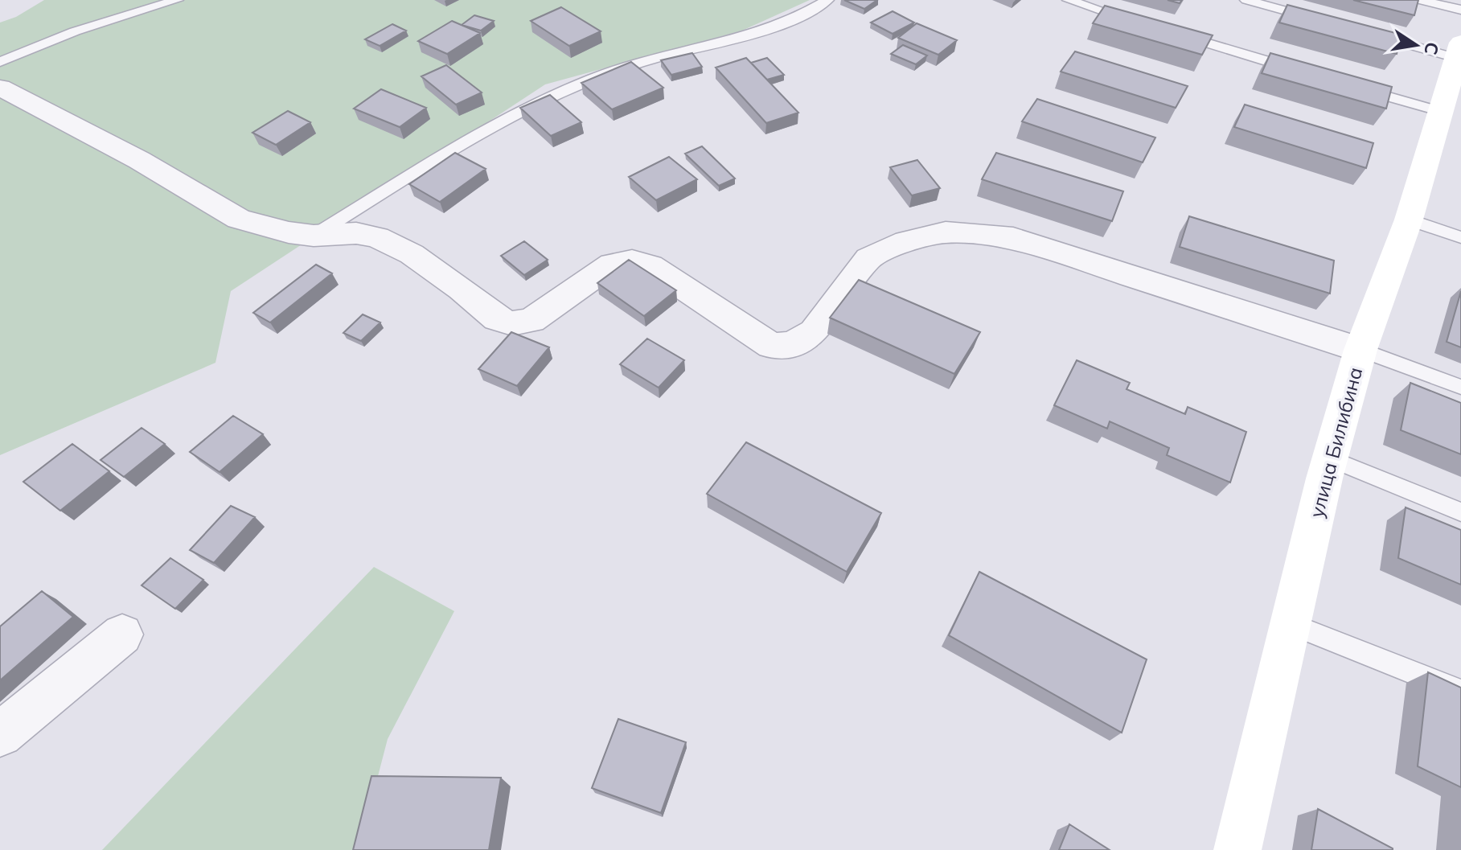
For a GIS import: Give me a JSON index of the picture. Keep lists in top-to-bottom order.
{
  "streets": {
    "main road": ["улица Билибина"]
  },
  "north": "right"
}
